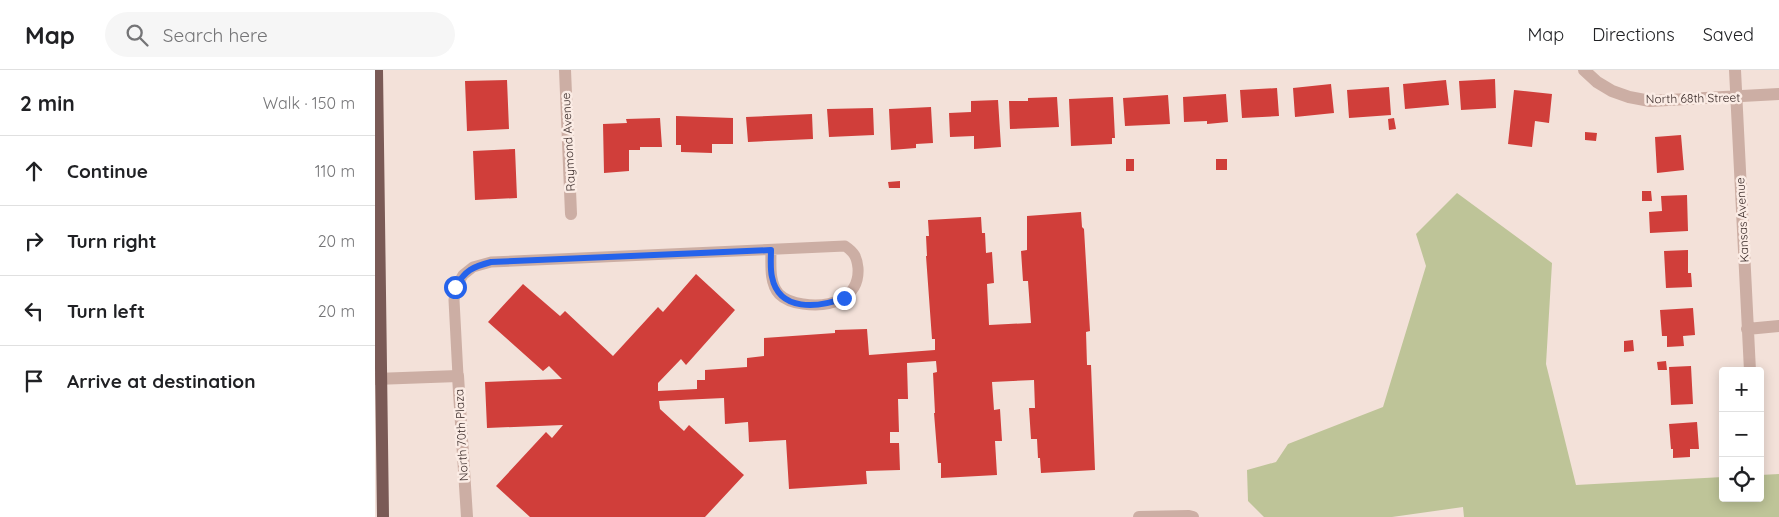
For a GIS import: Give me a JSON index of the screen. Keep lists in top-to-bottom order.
{
  "streets": {
    "street": [
      "North 68th Street",
      "Raymond Avenue",
      "Kansas Avenue",
      "North 70th Plaza"
    ]
  },
  "crossings": [
    ["North 68th Street", "Kansas Avenue"]
  ],
  "page": {
    "header": "Map",
    "search": "Search here",
    "nav": ["Map", "Directions", "Saved"],
    "heading": ["2 min", "Walk · 150 m"],
    "list": [
      ["Continue", "110 m"],
      ["Turn right", "20 m"],
      ["Turn left", "20 m"],
      "Arrive at destination"
    ],
    "map_buttons": ["+", "−"]
  }
}
